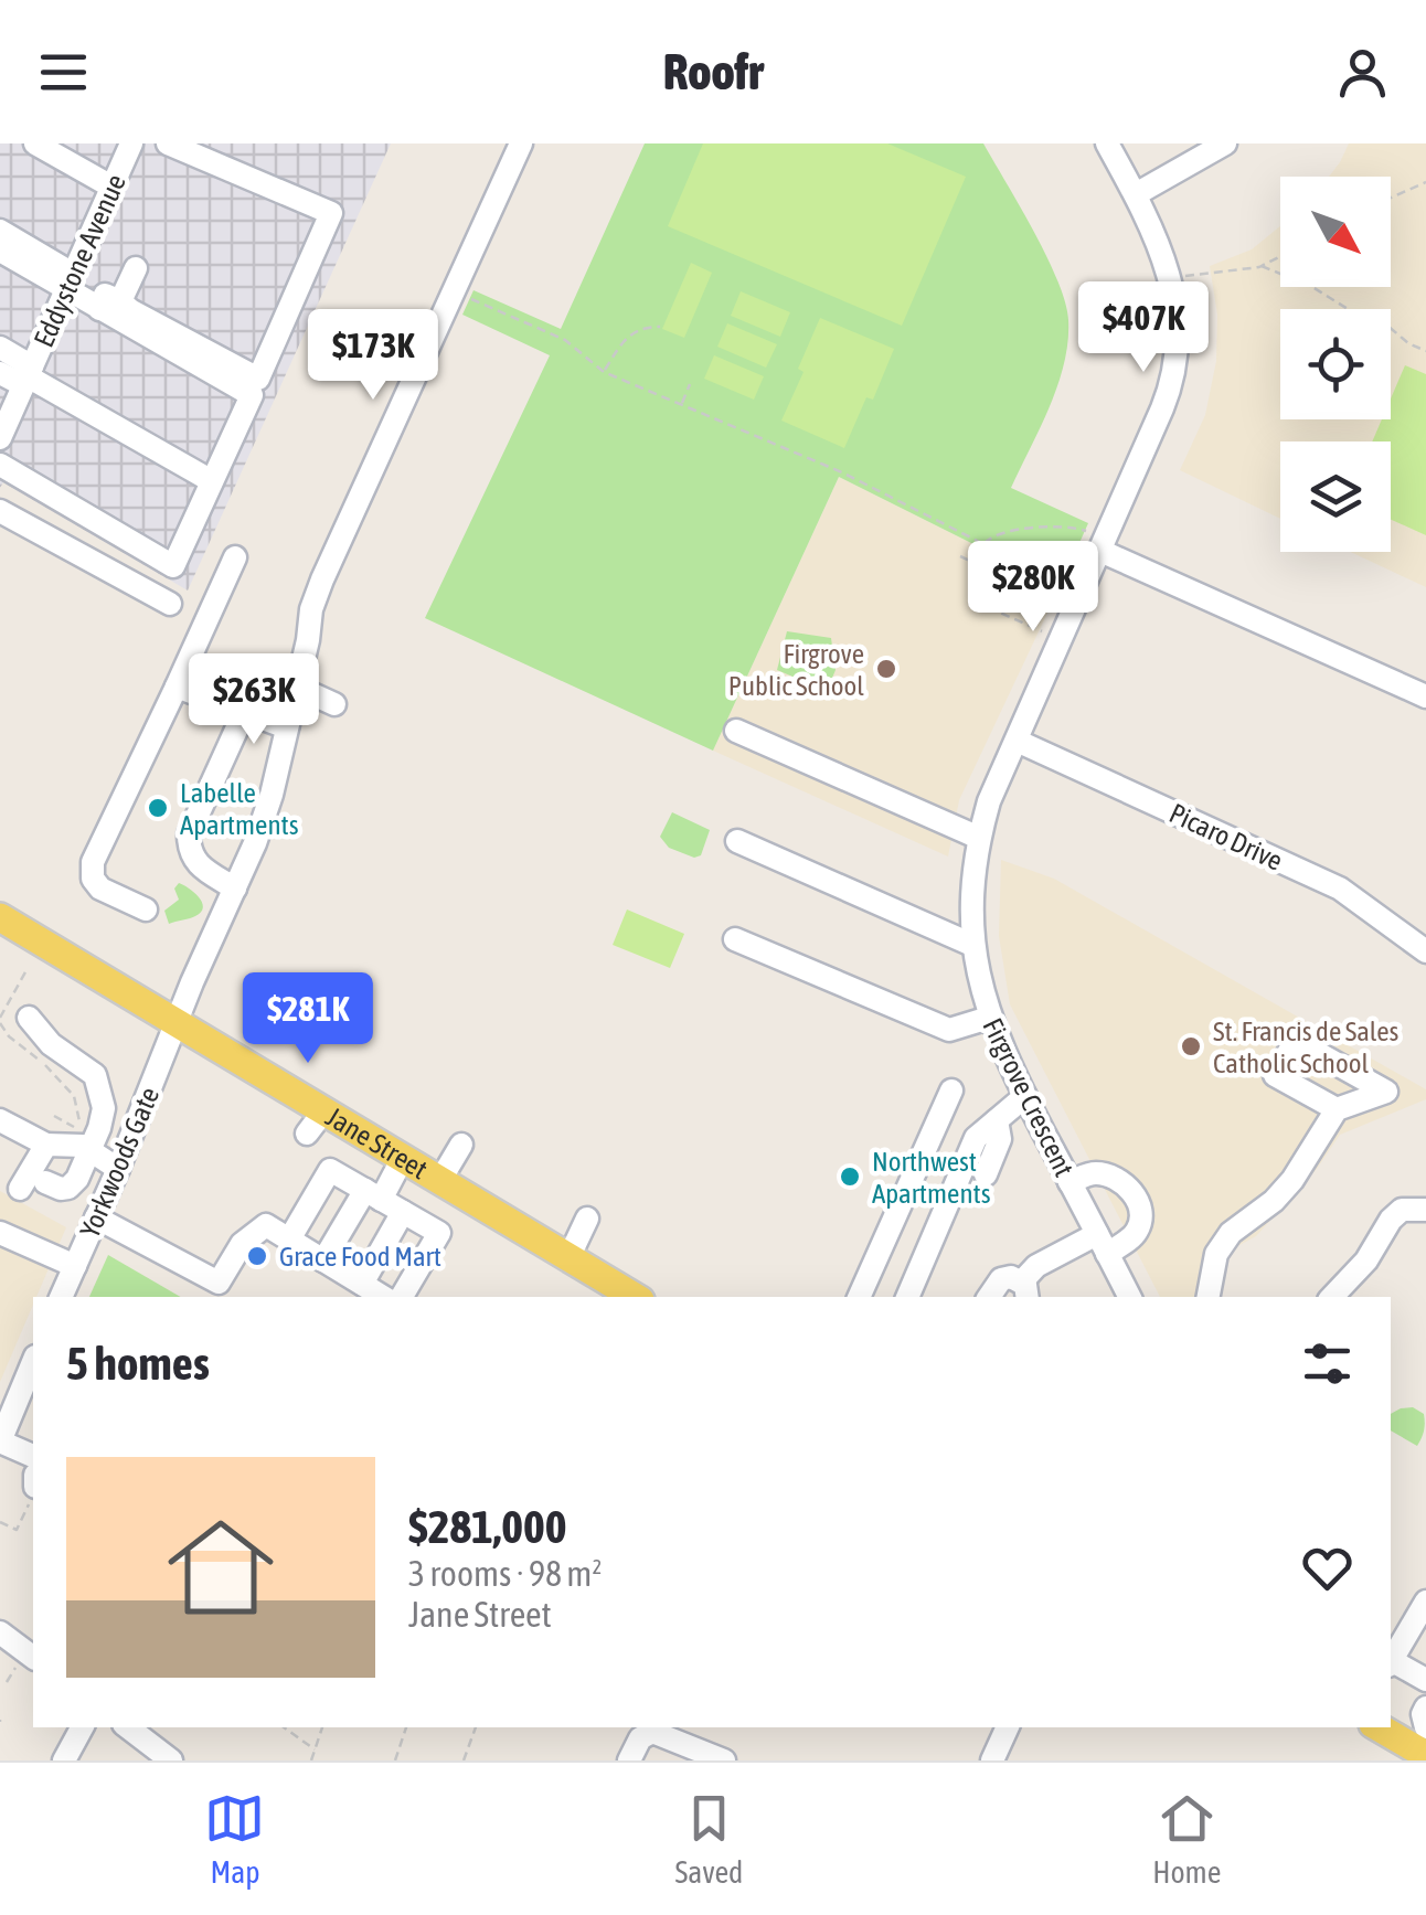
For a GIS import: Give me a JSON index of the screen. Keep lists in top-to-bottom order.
{
  "streets": {
    "main road": ["Jane Street"],
    "street": [
      "Eddystone Avenue",
      "Picaro Drive",
      "Firgrove Crescent",
      "Yorkwoods Gate"
    ]
  },
  "crossings": [
    ["Picaro Drive", "Firgrove Crescent"],
    ["Jane Street", "Yorkwoods Gate"]
  ],
  "places": [
    "Firgrove Public School",
    "Labelle Apartments",
    "St. Francis de Sales Catholic School",
    "Northwest Apartments",
    "Grace Food Mart"
  ],
  "north": "bottom right",
  "page": {
    "header": "Roofr",
    "price": [
      "$407K",
      "$173K",
      "$280K",
      "$263K",
      "$281K"
    ],
    "heading": "5 homes",
    "list": [
      {
        "name": "$281,000",
        "note": "3 rooms · 98 m² · Jane Street"
      }
    ],
    "tabs": ["Map", "Saved", "Home"]
  }
}
